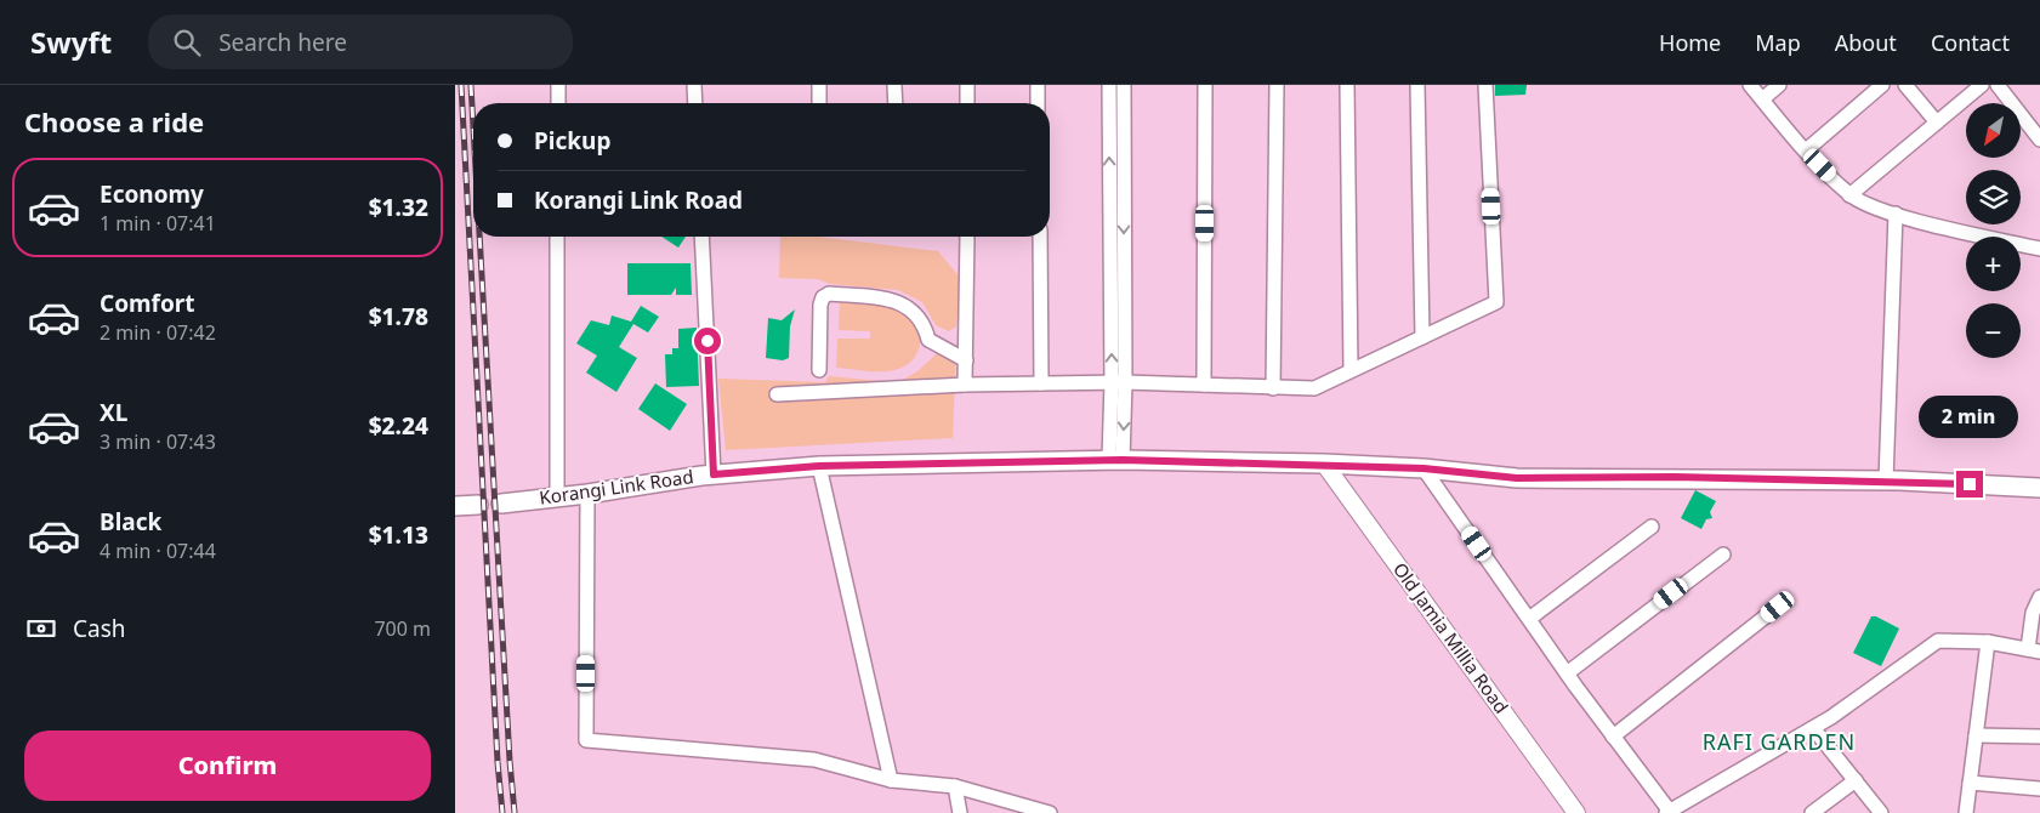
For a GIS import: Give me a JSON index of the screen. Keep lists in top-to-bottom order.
{
  "streets": {
    "main road": ["Korangi Link Road"],
    "street": ["Old Jamia Millia Road"]
  },
  "crossings": [
    ["Korangi Link Road", "Old Jamia Millia Road"]
  ],
  "districts": ["RAFI GARDEN"],
  "north": "bottom left",
  "page": {
    "header": "Swyft",
    "search": "Search here",
    "nav": [
      "Home",
      "Map",
      "About",
      "Contact"
    ],
    "heading": "Choose a ride",
    "map_buttons": ["+", "−"],
    "banner": ["Pickup", "Korangi Link Road"],
    "list": [
      {
        "name": "Economy",
        "note": "1 min · 07:41",
        "value": "$1.32"
      },
      {
        "name": "Comfort",
        "note": "2 min · 07:42",
        "value": "$1.78"
      },
      {
        "name": "XL",
        "note": "3 min · 07:43",
        "value": "$2.24"
      },
      {
        "name": "Black",
        "note": "4 min · 07:44",
        "value": "$1.13"
      }
    ],
    "bubble": "2 min",
    "pay": ["Cash", "700 m"],
    "buttons": "Confirm"
  }
}
